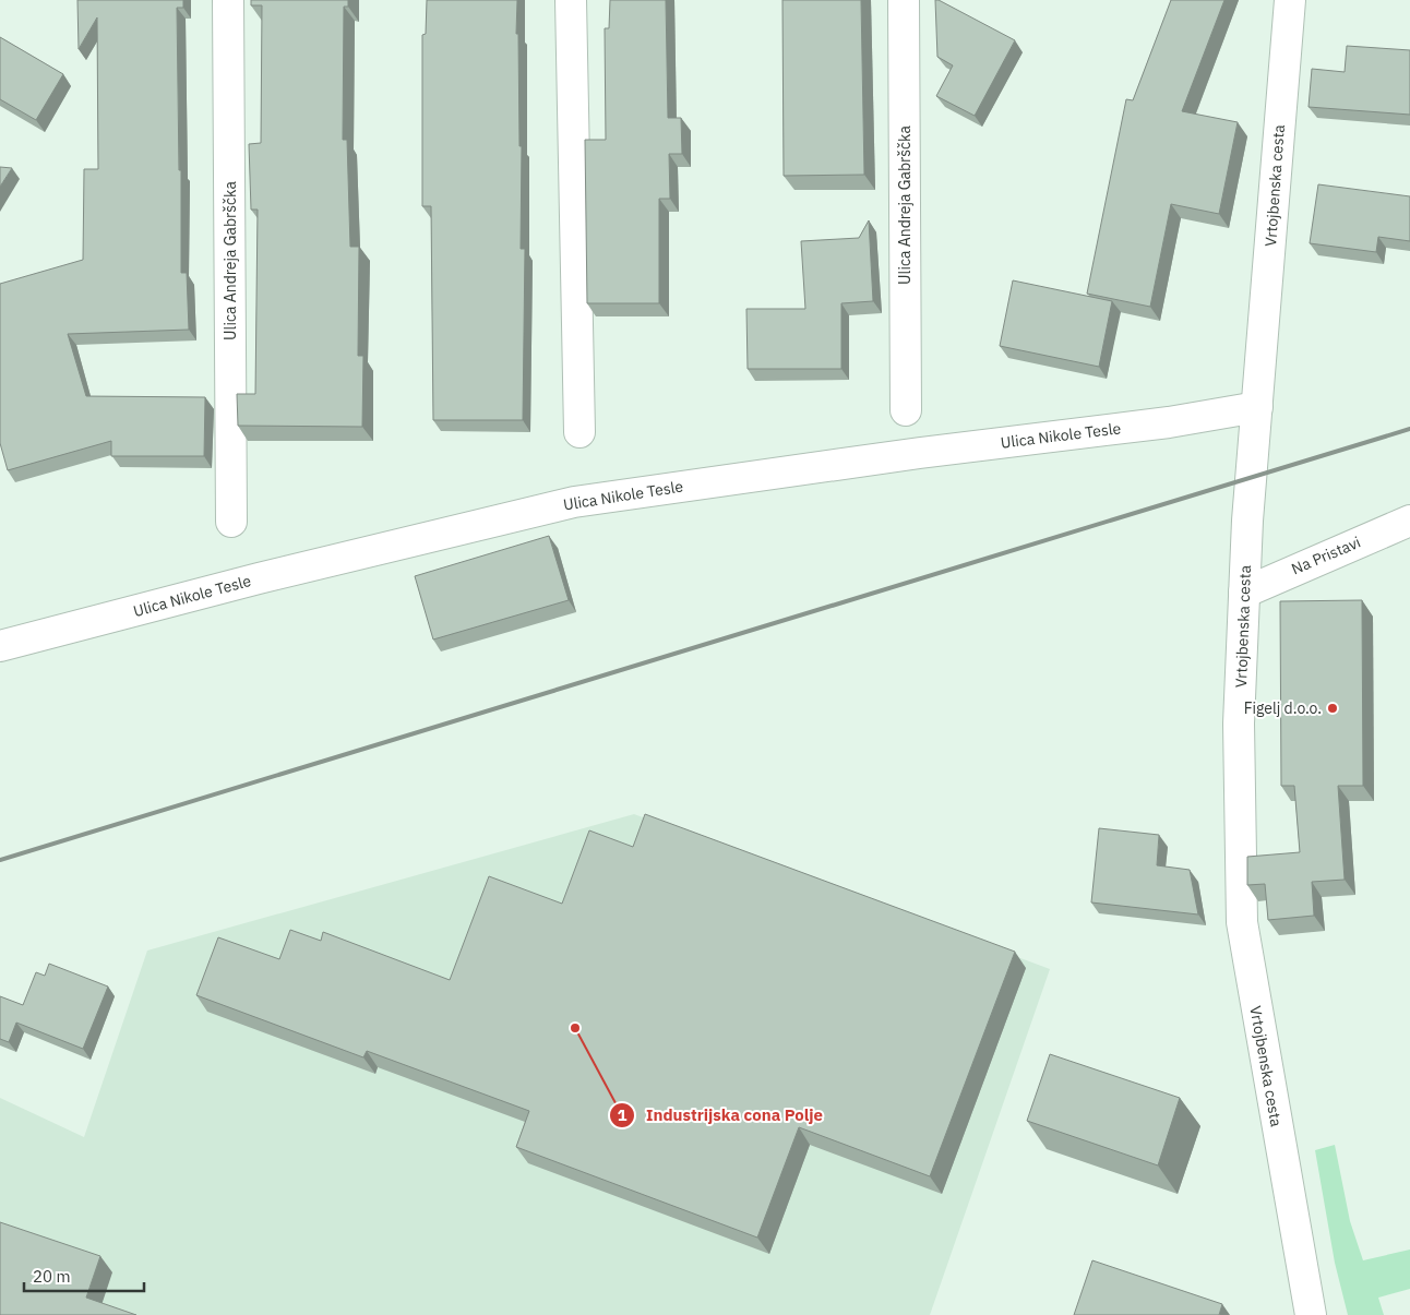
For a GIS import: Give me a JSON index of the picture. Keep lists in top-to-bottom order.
{
  "streets": {
    "street": [
      "Vrtojbenska cesta",
      "Ulica Andreja Gabrščka",
      "Ulica Nikole Tesle",
      "Na Pristavi"
    ]
  },
  "crossings": [
    ["Vrtojbenska cesta", "Ulica Nikole Tesle"],
    ["Vrtojbenska cesta", "Na Pristavi"]
  ],
  "places": ["Figelj d.o.o.", "Industrijska cona Polje"],
  "scale_bar": "20 m"
}
